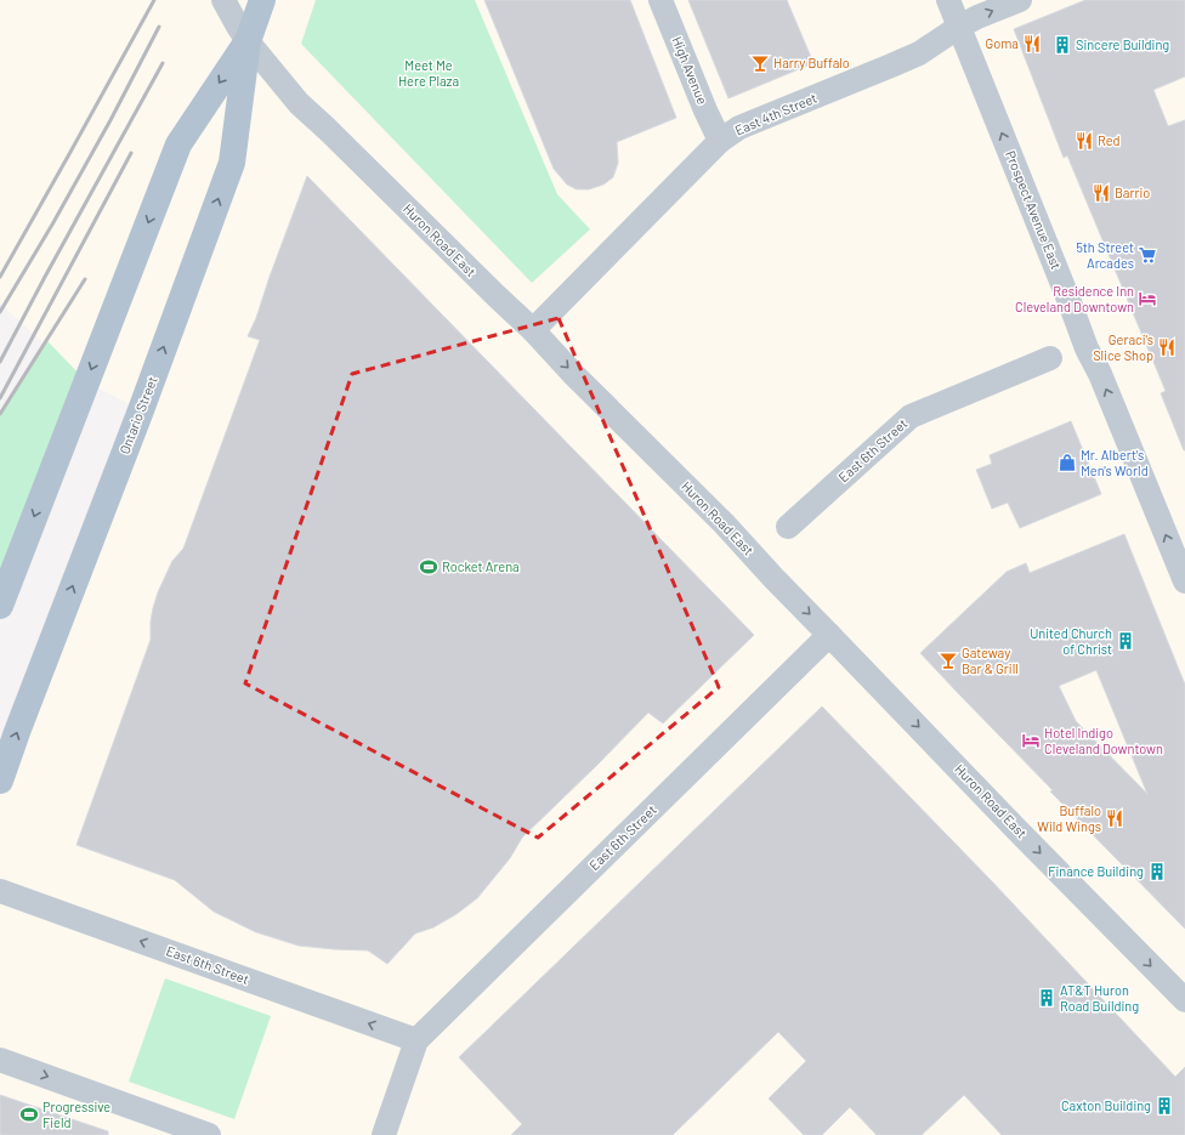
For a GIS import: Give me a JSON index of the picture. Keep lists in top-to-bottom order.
{
  "streets": {
    "main road": ["Ontario Street"],
    "street": [
      "High Avenue",
      "East 4th Street",
      "Prospect Avenue East",
      "Huron Road East",
      "East 6th Street"
    ]
  },
  "crossings": [
    ["High Avenue", "East 4th Street"],
    ["East 4th Street", "Prospect Avenue East"],
    ["East 4th Street", "Huron Road East"],
    ["Huron Road East", "Ontario Street"],
    ["Huron Road East", "East 6th Street"]
  ],
  "one_way": ["Prospect Avenue East", "Huron Road East"],
  "parks": ["Meet Me Here Plaza"],
  "places": {
    "restaurant": [
      "Goma",
      "Red",
      "Barrio",
      "Geraci's Slice Shop",
      "Buffalo Wild Wings"
    ],
    "building": [
      "Sincere Building",
      "United Church of Christ",
      "Finance Building",
      "AT&T Huron Road Building",
      "Caxton Building"
    ],
    "bar": ["Harry Buffalo", "Gateway Bar & Grill"],
    "supermarket": ["5th Street Arcades"],
    "hotel": ["Residence Inn Cleveland Downtown", "Hotel Indigo Cleveland Downtown"],
    "shop": ["Mr. Albert's Men's World"],
    "sports": ["Rocket Arena", "Progressive Field"]
  }
}
